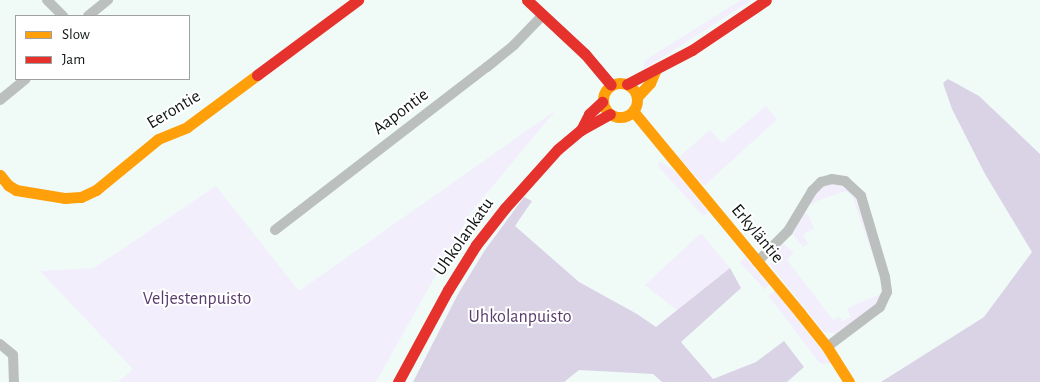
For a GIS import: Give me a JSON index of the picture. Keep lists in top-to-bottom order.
{
  "streets": {
    "street": [
      "Eerontie",
      "Aapontie",
      "Erkyläntie",
      "Uhkolankatu"
    ]
  },
  "crossings": [
    ["Erkyläntie", "Uhkolankatu"]
  ],
  "parks": ["Veljestenpuisto", "Uhkolanpuisto"],
  "legend": ["Slow", "Jam"]
}
